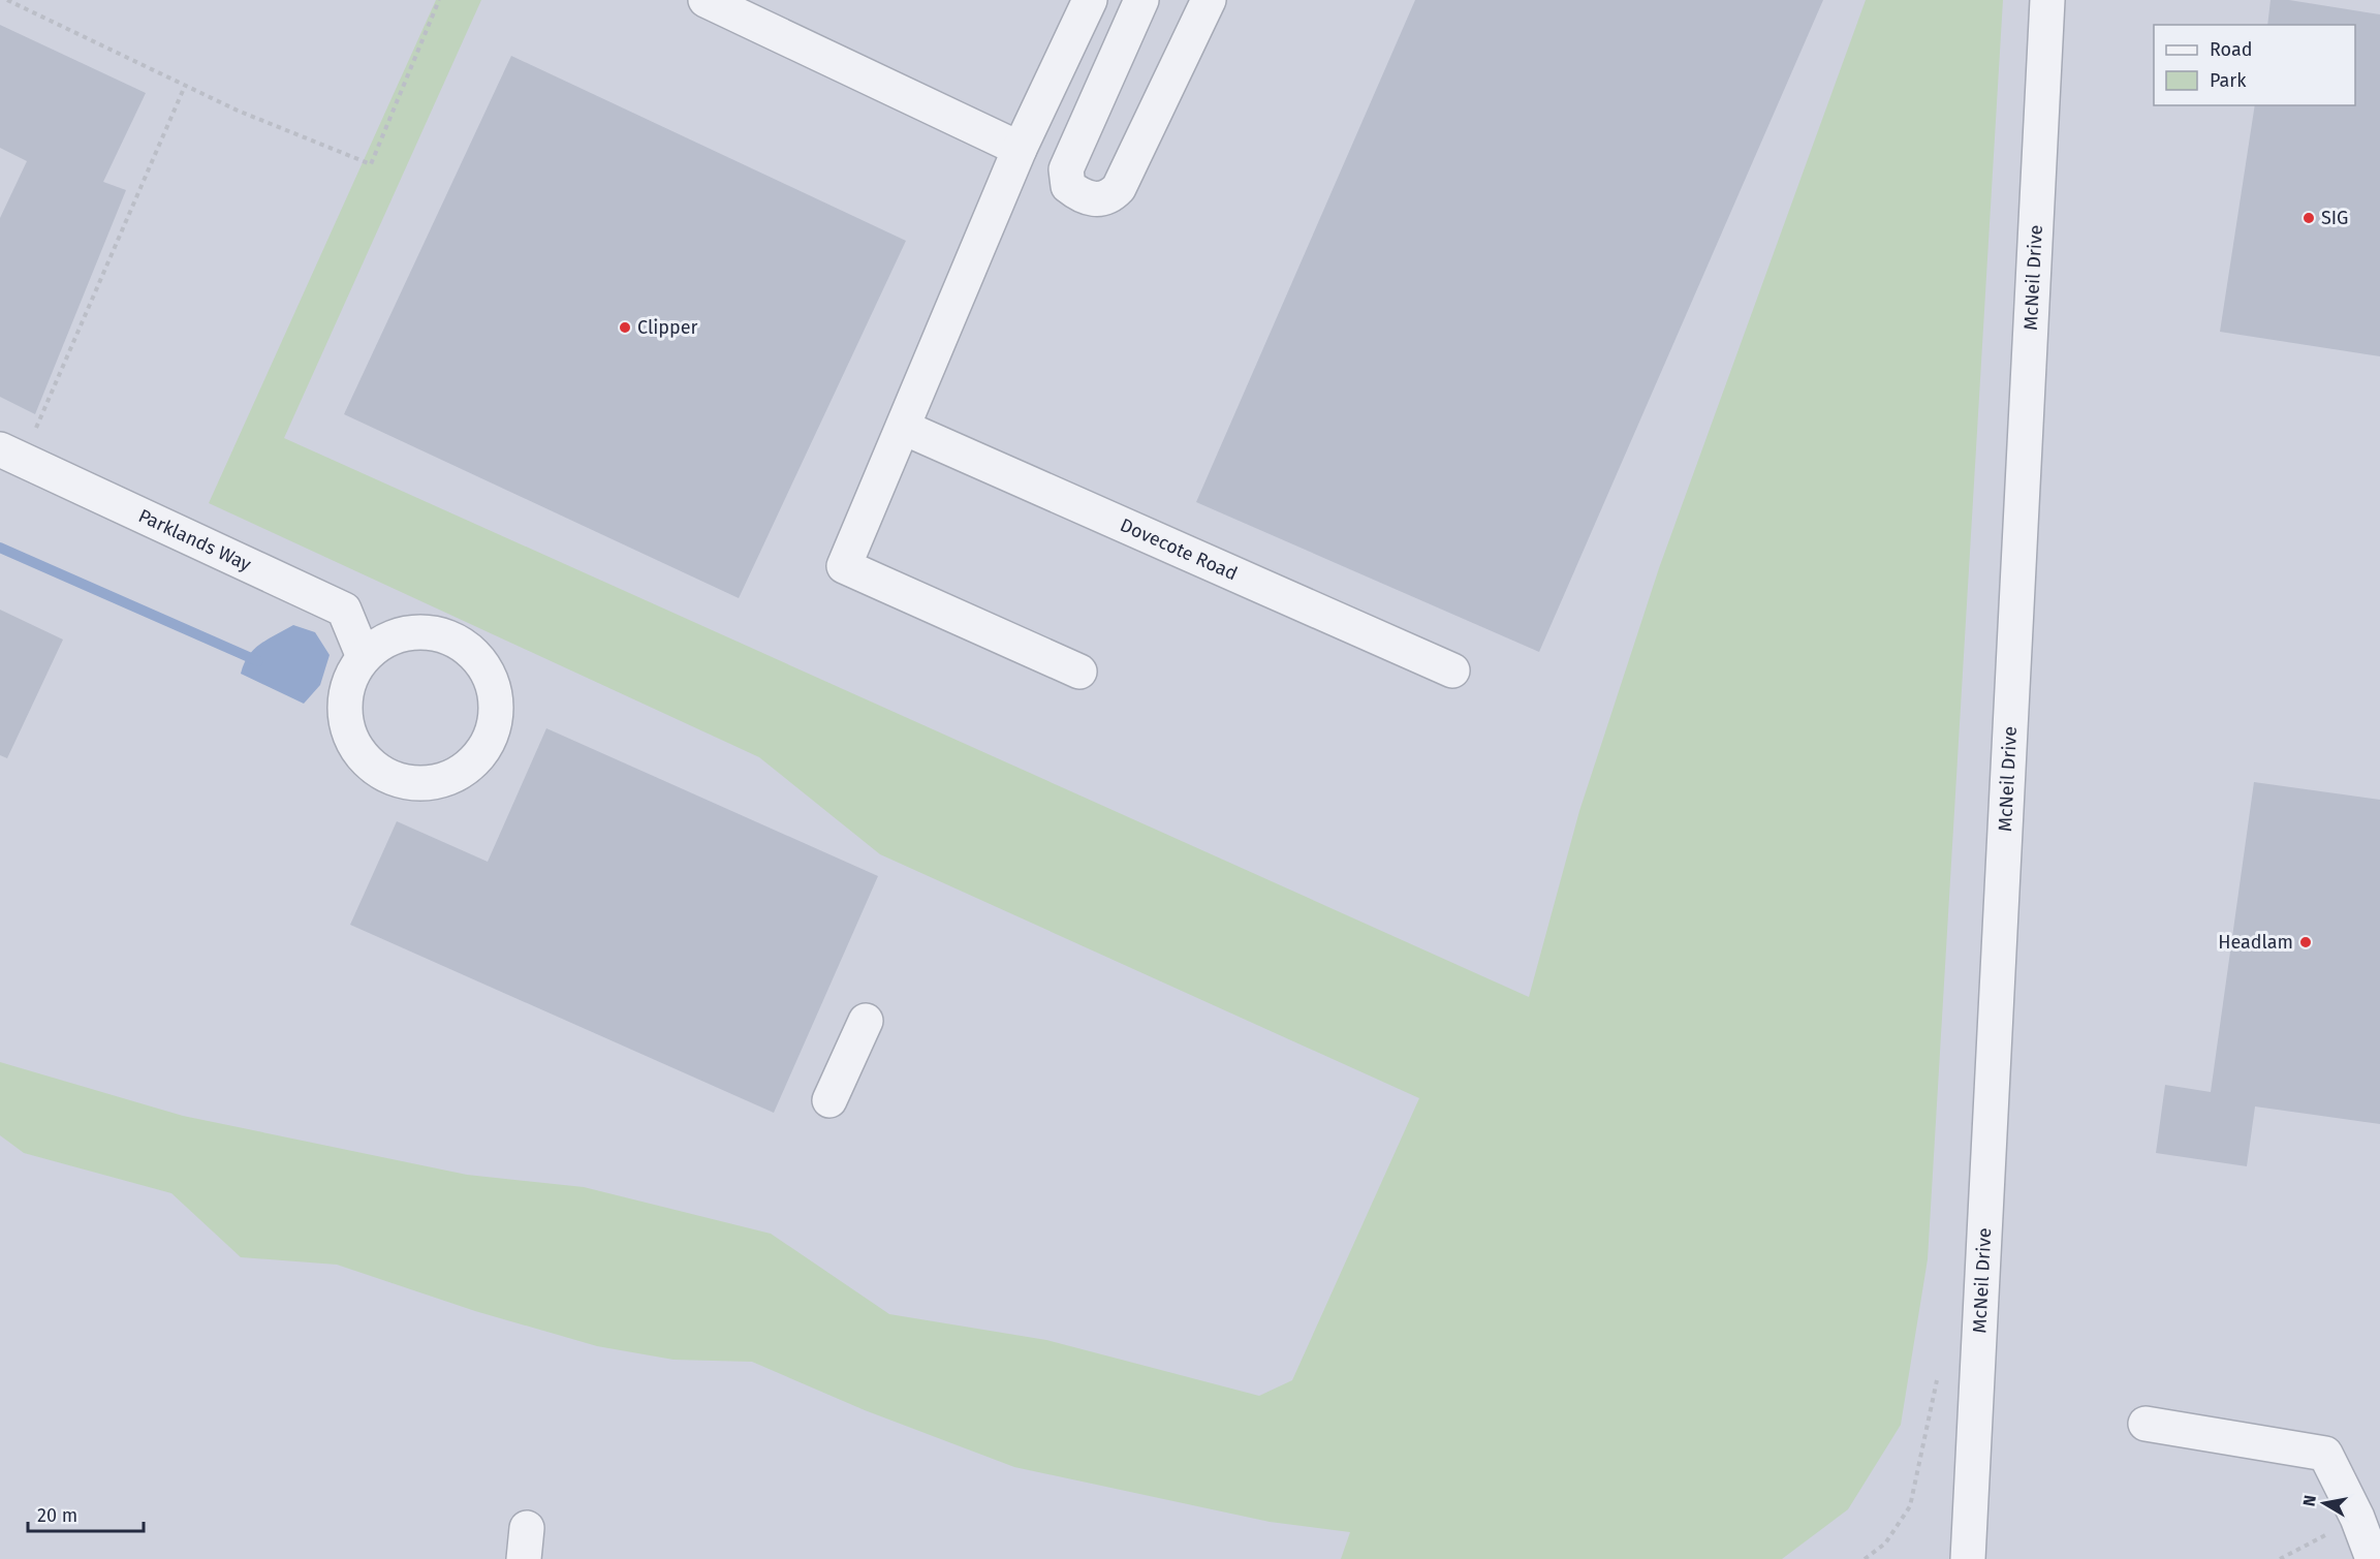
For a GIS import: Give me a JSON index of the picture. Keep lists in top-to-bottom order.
{
  "streets": {
    "street": ["McNeil Drive", "Parklands Way", "Dovecote Road"]
  },
  "places": ["SIG", "Clipper", "Headlam"],
  "legend": ["Road", "Park"],
  "scale_bar": "20 m",
  "north": "left"
}
